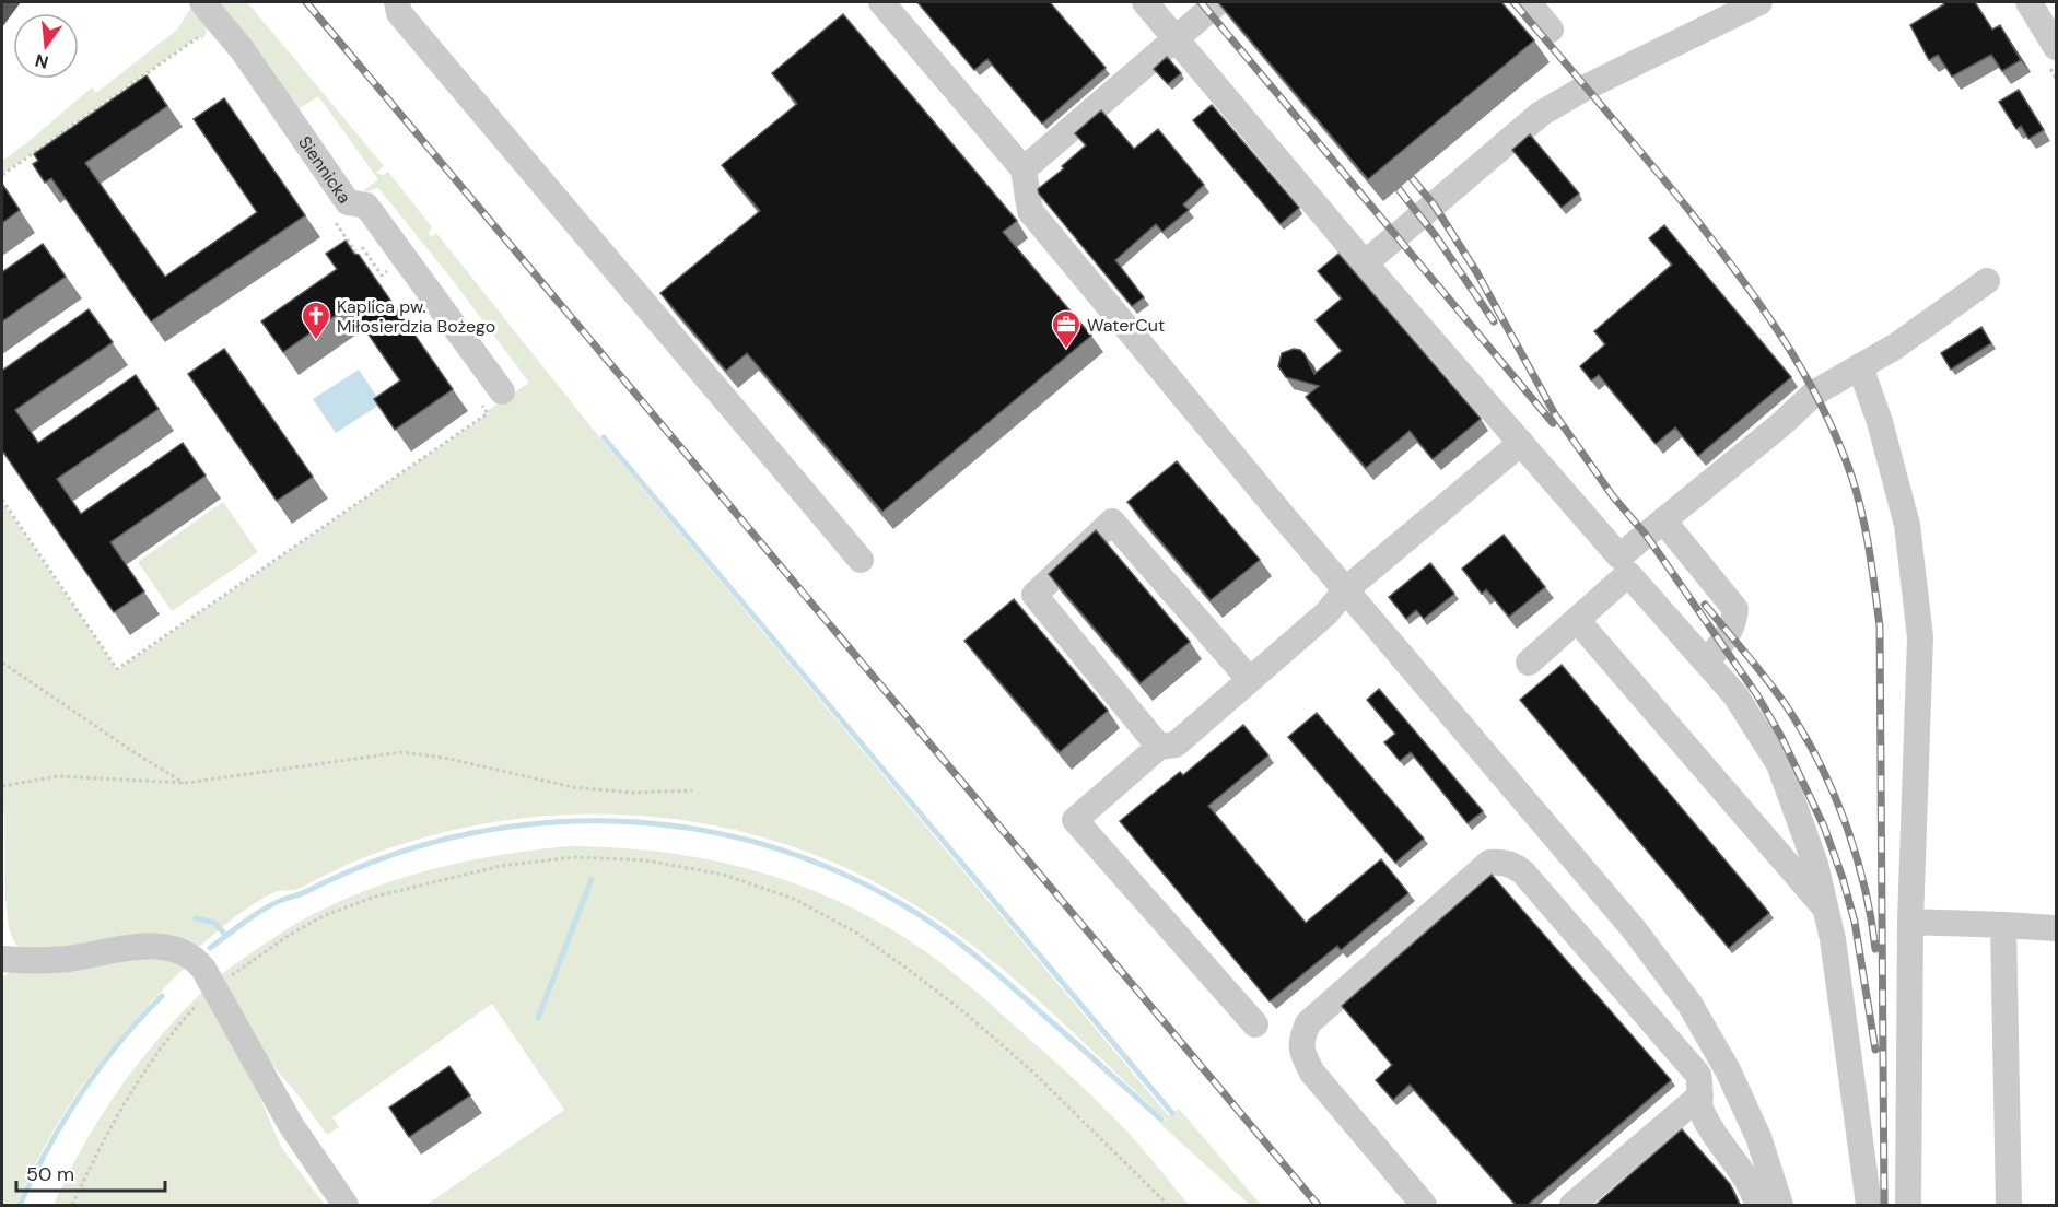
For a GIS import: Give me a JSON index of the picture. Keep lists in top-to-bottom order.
{
  "streets": {
    "street": ["Siennicka"]
  },
  "places": {
    "church": ["Kaplica pw. Miłosierdzia Bożego"],
    "office": ["WaterCut"]
  },
  "scale_bar": "50 m",
  "north": "bottom"
}
